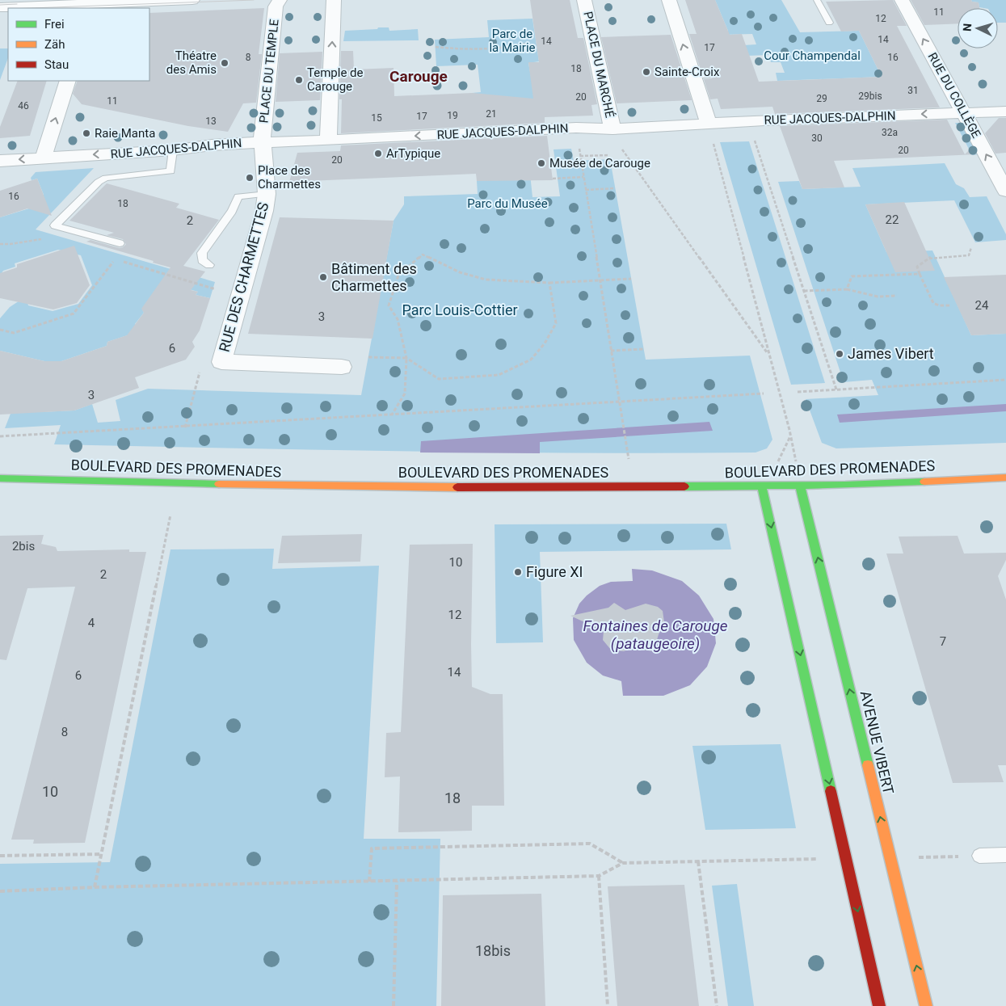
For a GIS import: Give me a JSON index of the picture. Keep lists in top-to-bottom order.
{
  "streets": {
    "main road": ["BOULEVARD DES PROMENADES", "AVENUE VIBERT"],
    "street": [
      "PLACE DU MARCHÉ",
      "PLACE DU TEMPLE",
      "RUE DU COLLÈGE",
      "RUE JACQUES-DALPHIN",
      "RUE DES CHARMETTES"
    ]
  },
  "crossings": [
    ["PLACE DU MARCHÉ", "RUE JACQUES-DALPHIN"],
    ["PLACE DU TEMPLE", "RUE JACQUES-DALPHIN"],
    ["PLACE DU TEMPLE", "RUE DES CHARMETTES"],
    ["RUE DU COLLÈGE", "RUE JACQUES-DALPHIN"],
    ["RUE JACQUES-DALPHIN", "RUE DES CHARMETTES"],
    ["BOULEVARD DES PROMENADES", "AVENUE VIBERT"]
  ],
  "one_way": ["RUE DU COLLÈGE", "RUE JACQUES-DALPHIN"],
  "districts": ["Carouge"],
  "water": ["Fontaines de Carouge (pataugeoire)"],
  "parks": [
    "Parc de la Mairie",
    "Cour Champendal",
    "Parc du Musée",
    "Parc Louis-Cottier"
  ],
  "places": [
    "Théatre des Amis",
    "Sainte-Croix",
    "Temple de Carouge",
    "Raie Manta",
    "ArTypique",
    "Musée de Carouge",
    "Place des Charmettes",
    "Bâtiment des Charmettes",
    "James Vibert",
    "Figure XI"
  ],
  "house_numbers": [
    "11",
    "12",
    "14",
    "14",
    "17",
    "8",
    "16",
    "18",
    "31",
    "29bis",
    "20",
    "29",
    "11",
    "46",
    "21",
    "19",
    "17",
    "15",
    "13",
    "32a",
    "30",
    "20",
    "20",
    "16",
    "18",
    "22",
    "2",
    "24",
    "3",
    "6",
    "3",
    "2bis",
    "10",
    "2",
    "12",
    "4",
    "7",
    "14",
    "6",
    "8",
    "10",
    "18",
    "18bis"
  ],
  "legend": ["Frei", "Zäh", "Stau"],
  "north": "left"
}
